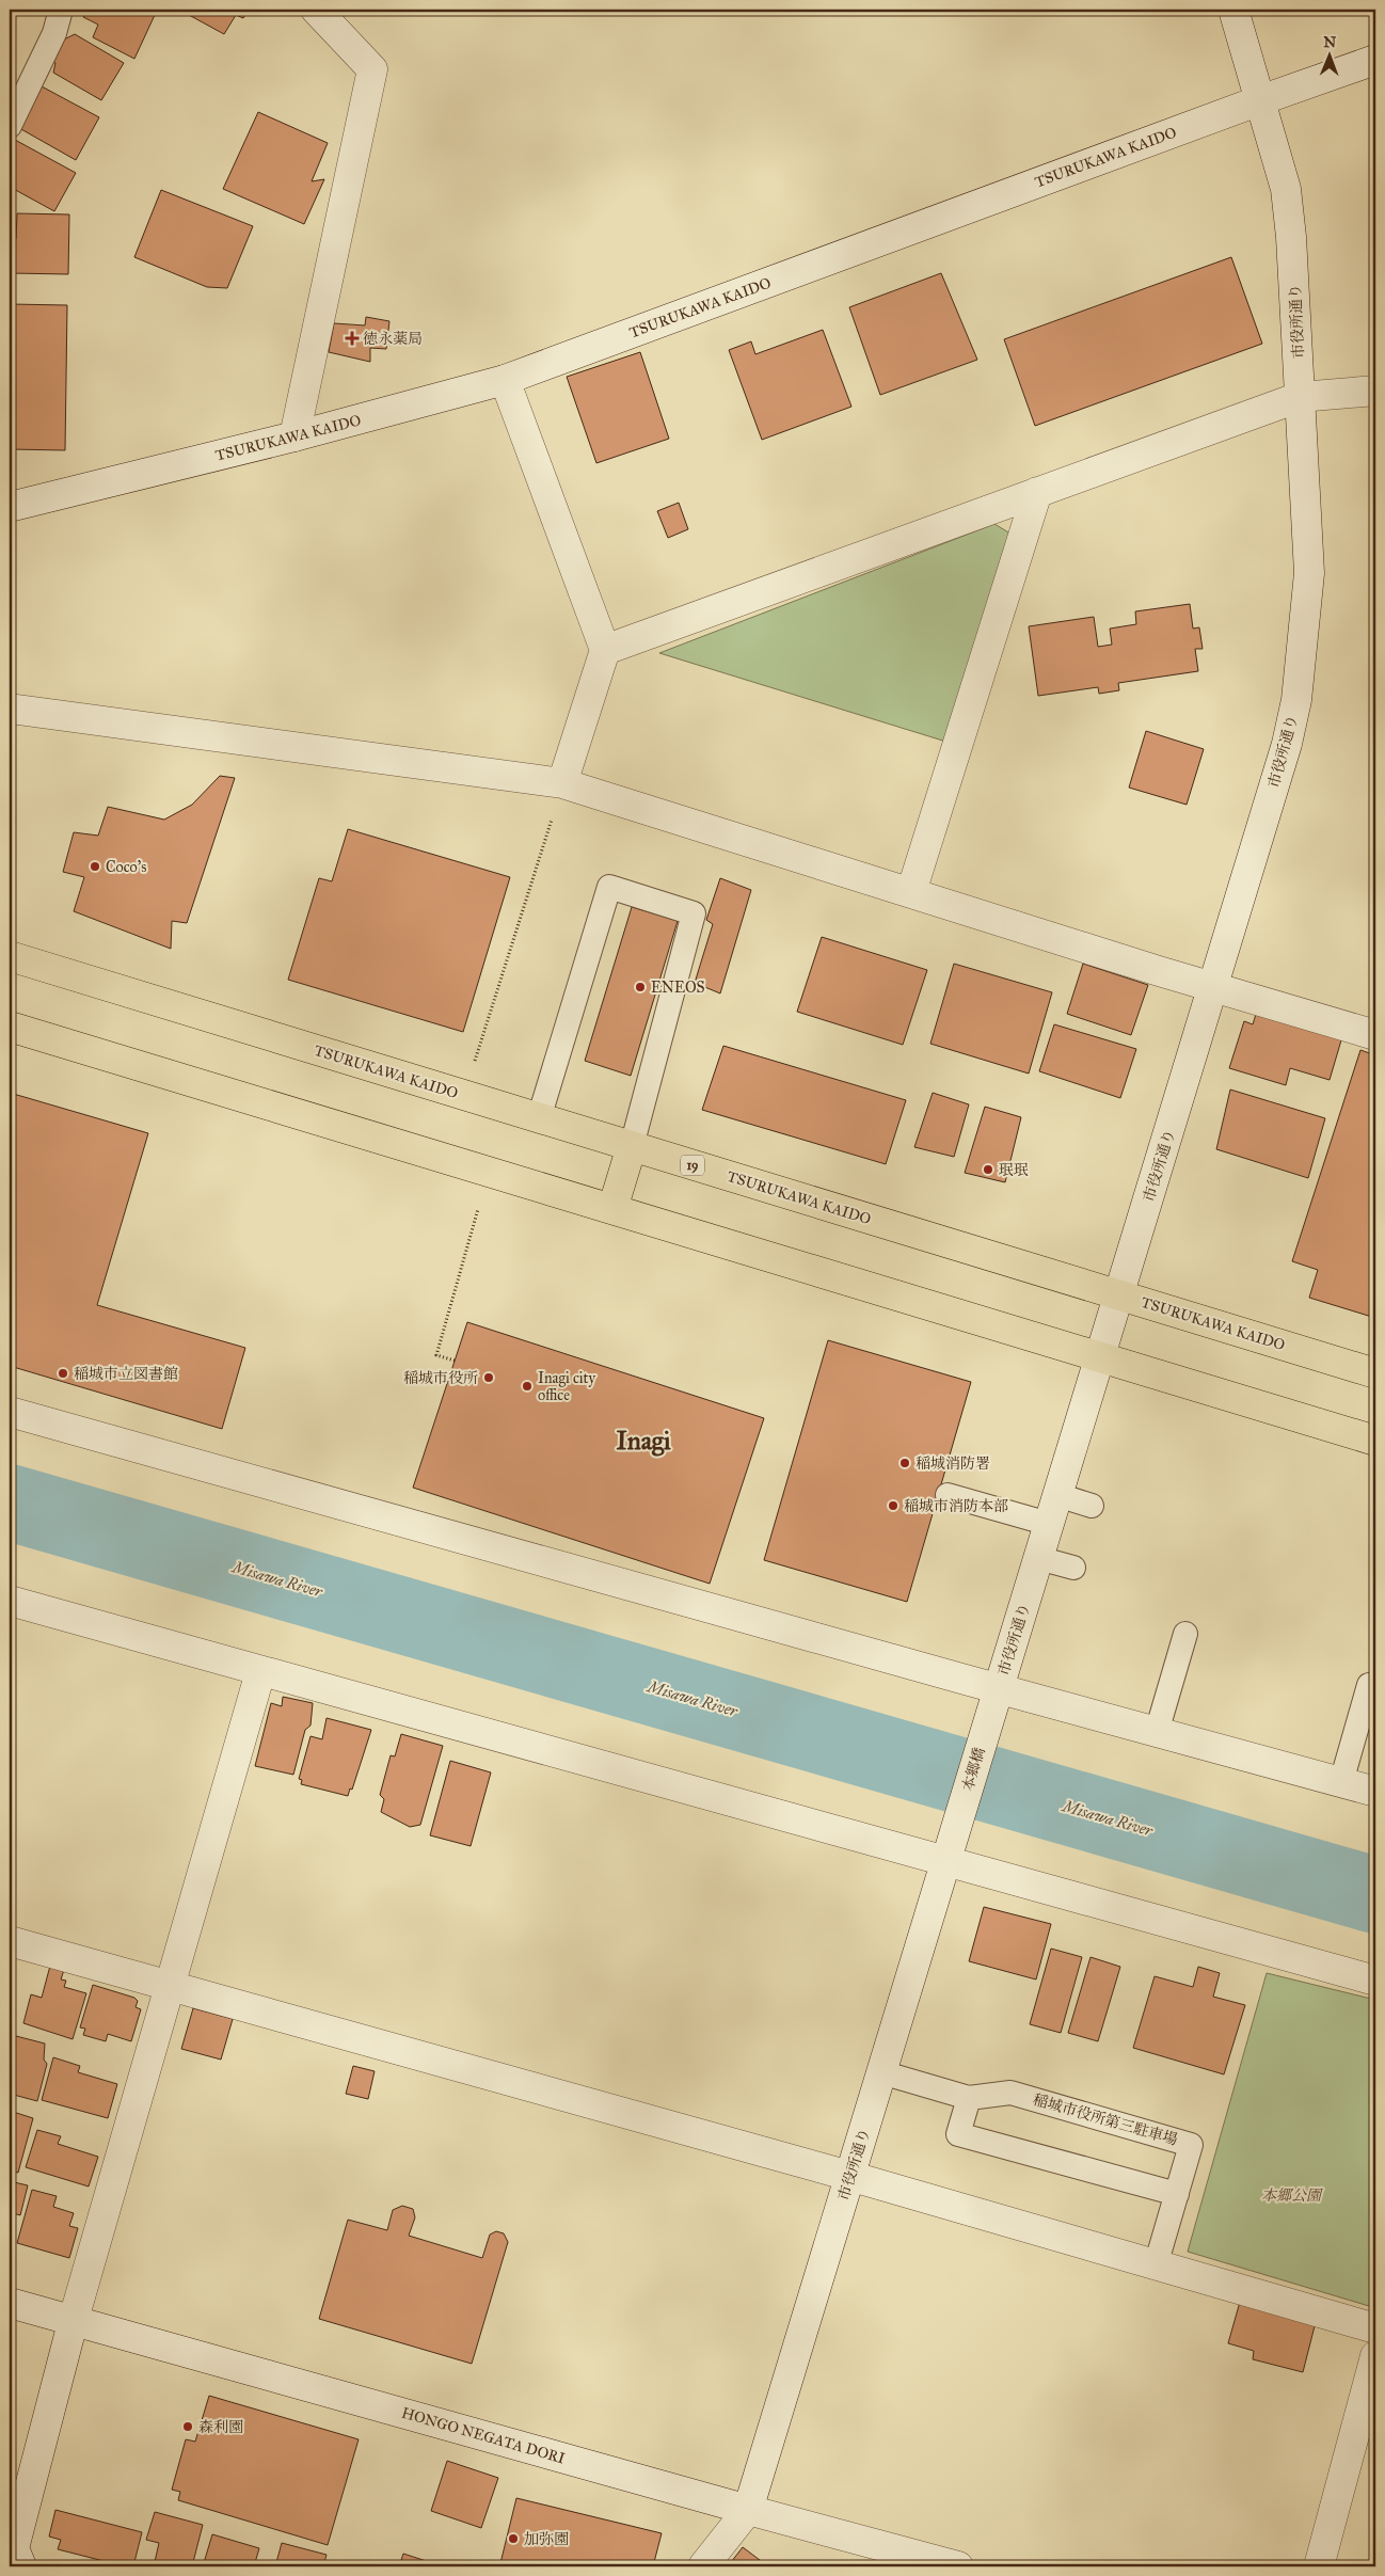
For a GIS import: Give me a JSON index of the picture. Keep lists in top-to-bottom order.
{
  "streets": {
    "main road": ["TSURUKAWA KAIDO", "19"],
    "street": ["市役所通り", "本郷橋", "HONGO NEGATA DORI"],
    "lane": ["稲城市役所第三駐車場"]
  },
  "crossings": [
    ["TSURUKAWA KAIDO", "市役所通り"],
    ["市役所通り", "本郷橋"],
    ["市役所通り", "稲城市役所第三駐車場"],
    ["市役所通り", "HONGO NEGATA DORI"]
  ],
  "districts": ["Inagi"],
  "water": ["Misawa River"],
  "parks": ["本郷公園"],
  "places": {
    "health": ["徳永薬局"],
    "other": [
      "Coco's",
      "ENEOS",
      "珉珉",
      "稲城市立図書館",
      "稲城市役所",
      "Inagi city office",
      "稲城消防署",
      "稲城市消防本部",
      "森利園",
      "加弥園"
    ]
  },
  "north": "top"
}
